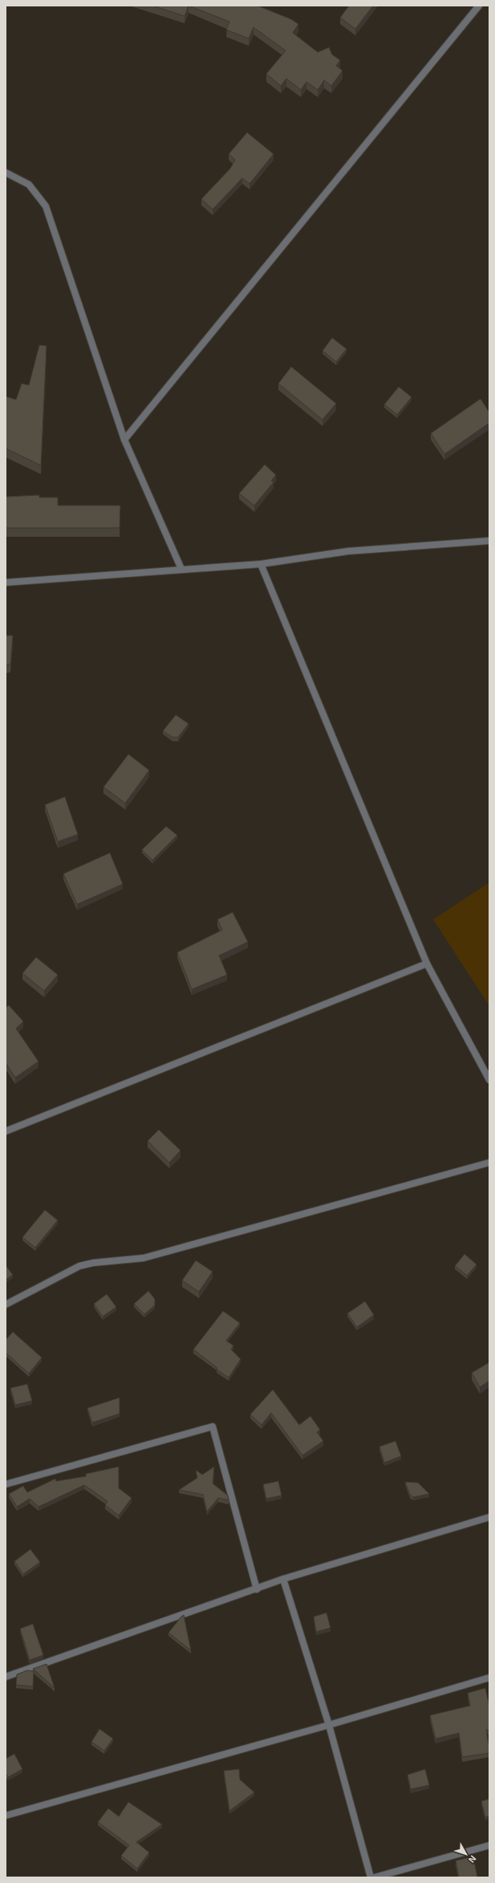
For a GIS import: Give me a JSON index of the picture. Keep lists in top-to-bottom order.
{
  "north": "bottom right"
}
